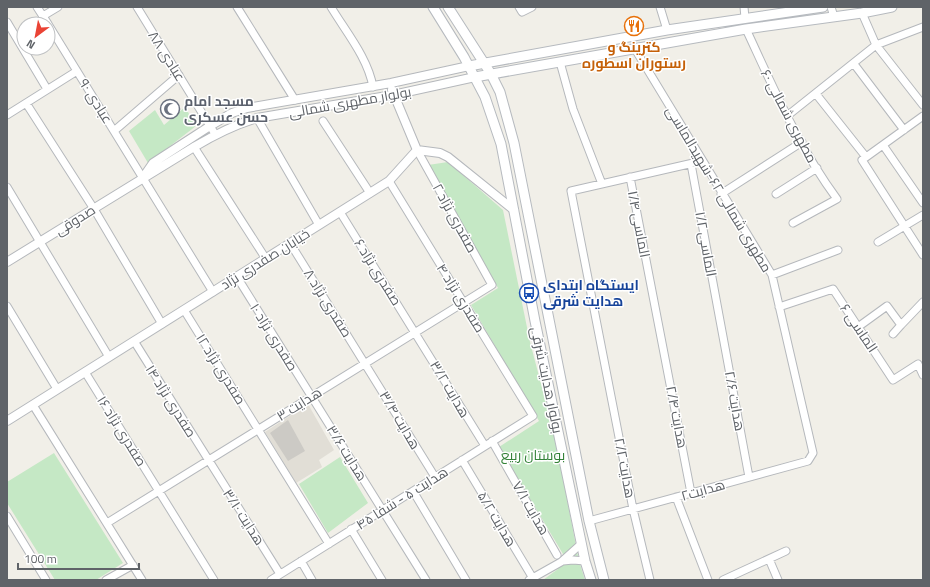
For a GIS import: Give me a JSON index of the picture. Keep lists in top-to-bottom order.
{
  "streets": {
    "main road": ["بولوار مطهری شمالی", "بولوار هدایت شرقی"],
    "street": [
      "عبادی ۸۸",
      "عبادی ۹۰",
      "مطهری شمالی ۶۰",
      "مطهری شمالی ۶۲-شهیدالماسی",
      "صفدری نژاد ۲",
      "صدوقی",
      "الماسی ۱/۴",
      "الماسی ۱/۲",
      "خیابان صفدری نژاد",
      "صفدری نژاد ۶",
      "صفدری نژاد ۴",
      "صفدری نژاد ۸",
      "الماسی ۶",
      "صفدری نژاد ۱۰",
      "صفدری نژاد ۱۲",
      "هدایت ۳/۲",
      "صفدری نژاد ۱۴",
      "هدایت ۲/۶",
      "هدایت ۳",
      "هدایت ۲/۴",
      "هدایت ۳/۴",
      "صفدری نژاد ۱۶",
      "هدایت ۳/۶",
      "هدایت ۲/۲",
      "هدایت۲",
      "هدایت ۵ - شفا ۴۵",
      "هدایت ۷/۱",
      "هدایت ۳/۱۰",
      "هدایت ۵/۲"
    ]
  },
  "crossings": [
    ["عبادی ۸۸", "بولوار مطهری شمالی"],
    ["عبادی ۹۰", "بولوار مطهری شمالی"],
    ["عبادی ۹۰", "صدوقی"],
    ["عبادی ۹۰", "خیابان صفدری نژاد"],
    ["بولوار مطهری شمالی", "مطهری شمالی ۶۰"],
    ["بولوار مطهری شمالی", "مطهری شمالی ۶۲-شهیدالماسی"],
    ["بولوار مطهری شمالی", "صدوقی"],
    ["بولوار مطهری شمالی", "بولوار هدایت شرقی"],
    ["مطهری شمالی ۶۲-شهیدالماسی", "الماسی ۶"],
    ["مطهری شمالی ۶۲-شهیدالماسی", "هدایت۲"],
    ["صفدری نژاد ۲", "خیابان صفدری نژاد"],
    ["صفدری نژاد ۲", "هدایت ۳"],
    ["الماسی ۱/۴", "هدایت ۲/۴"],
    ["الماسی ۱/۲", "هدایت ۲/۶"],
    ["خیابان صفدری نژاد", "صفدری نژاد ۶"],
    ["خیابان صفدری نژاد", "صفدری نژاد ۴"],
    ["خیابان صفدری نژاد", "صفدری نژاد ۸"],
    ["خیابان صفدری نژاد", "صفدری نژاد ۱۰"],
    ["خیابان صفدری نژاد", "صفدری نژاد ۱۲"],
    ["خیابان صفدری نژاد", "صفدری نژاد ۱۴"],
    ["خیابان صفدری نژاد", "صفدری نژاد ۱۶"],
    ["صفدری نژاد ۶", "هدایت ۳/۲"],
    ["صفدری نژاد ۶", "هدایت ۳"],
    ["صفدری نژاد ۴", "هدایت ۳"],
    ["صفدری نژاد ۴", "هدایت ۵ - شفا ۴۵"],
    ["صفدری نژاد ۸", "هدایت ۳"],
    ["صفدری نژاد ۸", "هدایت ۳/۴"],
    ["صفدری نژاد ۱۰", "هدایت ۳"],
    ["صفدری نژاد ۱۰", "هدایت ۳/۶"],
    ["صفدری نژاد ۱۲", "هدایت ۳"],
    ["صفدری نژاد ۱۲", "هدایت ۵ - شفا ۴۵"],
    ["بولوار هدایت شرقی", "هدایت۲"],
    ["هدایت ۳/۲", "هدایت ۳"],
    ["هدایت ۳/۲", "هدایت ۵ - شفا ۴۵"],
    ["صفدری نژاد ۱۴", "هدایت ۳"],
    ["صفدری نژاد ۱۴", "هدایت ۳/۱۰"],
    ["هدایت ۲/۶", "هدایت۲"],
    ["هدایت ۳", "هدایت ۳/۴"],
    ["هدایت ۳", "صفدری نژاد ۱۶"],
    ["هدایت ۳", "هدایت ۳/۶"],
    ["هدایت ۳", "هدایت ۳/۱۰"],
    ["هدایت ۲/۴", "هدایت۲"],
    ["هدایت ۳/۴", "هدایت ۵ - شفا ۴۵"],
    ["هدایت ۳/۶", "هدایت ۵ - شفا ۴۵"],
    ["هدایت ۲/۲", "هدایت۲"],
    ["هدایت ۵ - شفا ۴۵", "هدایت ۷/۱"],
    ["هدایت ۵ - شفا ۴۵", "هدایت ۳/۱۰"],
    ["هدایت ۵ - شفا ۴۵", "هدایت ۵/۲"]
  ],
  "parks": ["بوستان ربیع"],
  "places": {
    "restaurant": ["کترینگ و رستوران اسطوره"],
    "mosque": ["مسجد امام حسن عسکری"],
    "bus stop": ["ایستگاه ابتدای هدایت شرقی"]
  },
  "scale_bar": "100 m",
  "north": "bottom left"
}
